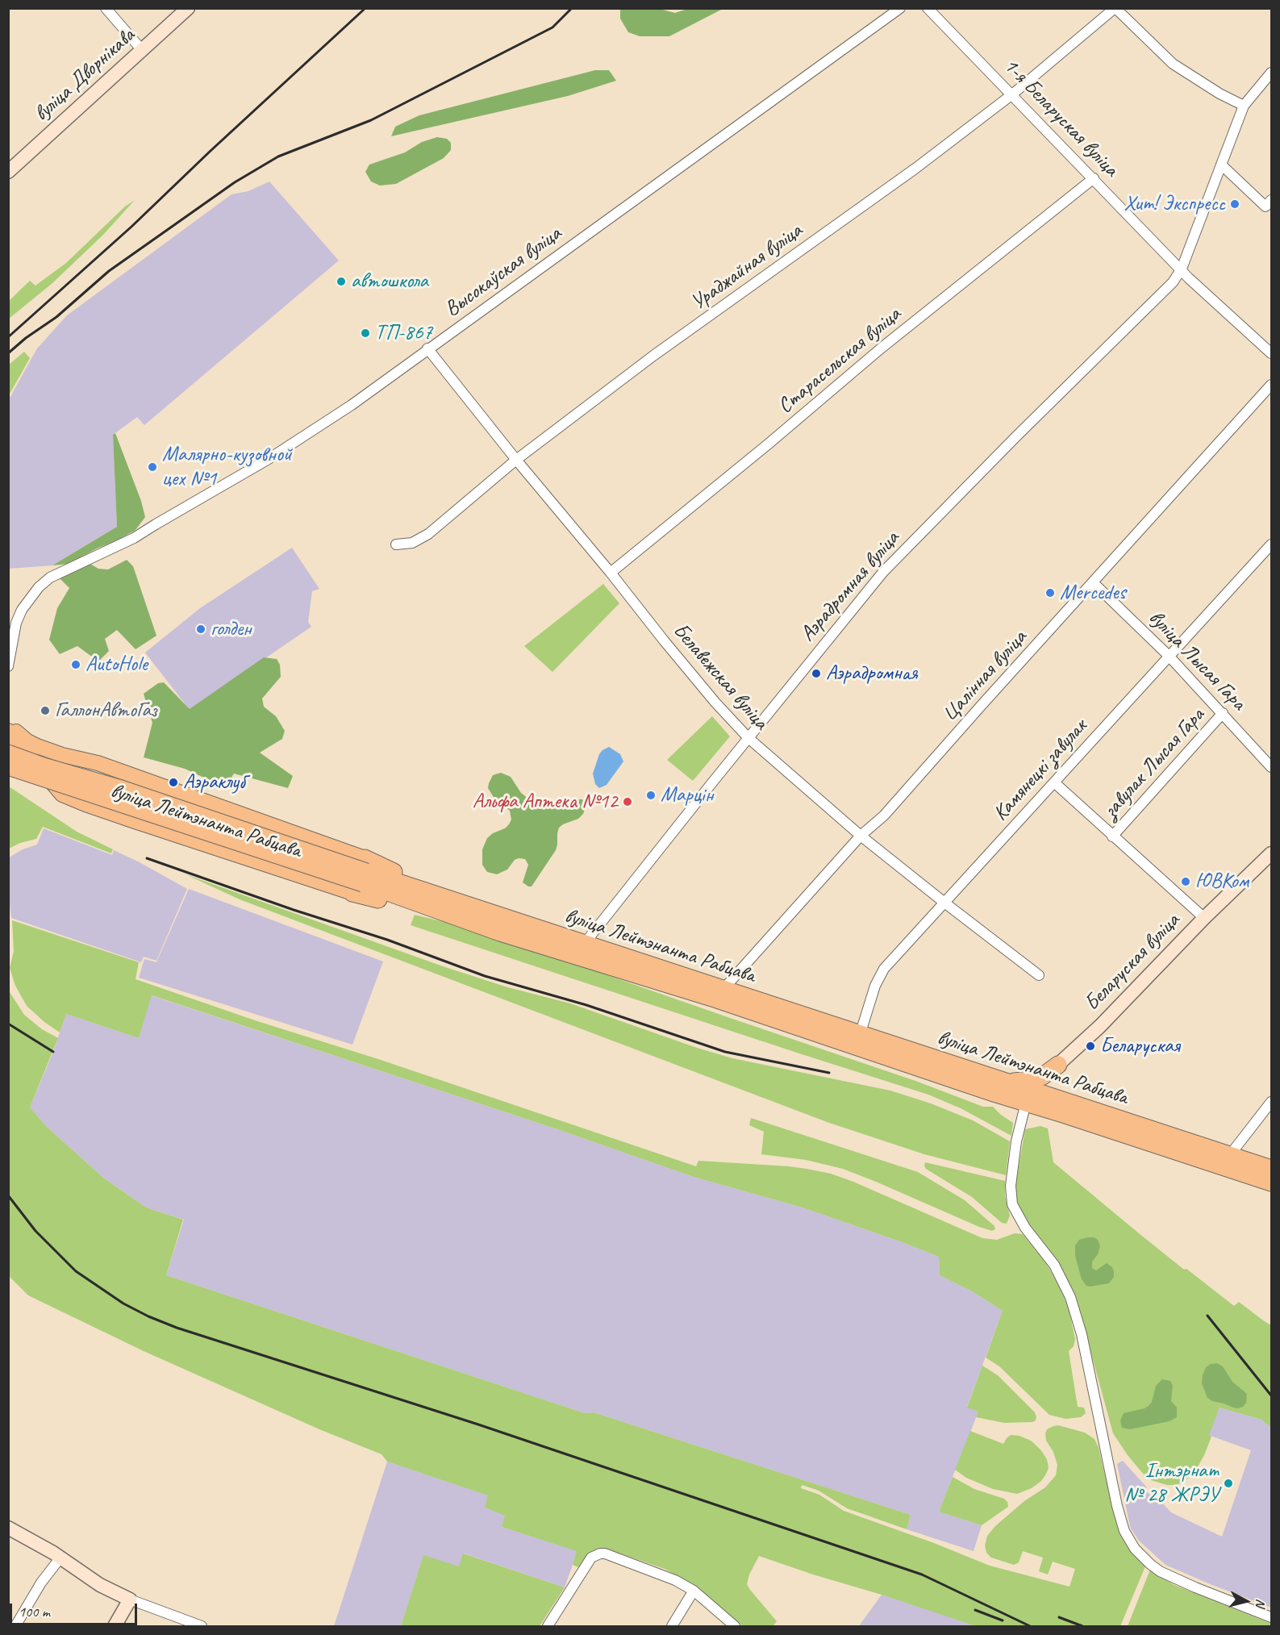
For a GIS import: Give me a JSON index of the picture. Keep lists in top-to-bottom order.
{
  "streets": {
    "highway": ["вуліца Лейтэнанта Рабцава"],
    "main road": ["вуліца Дворнікава", "Беларуская вуліца"],
    "street": [
      "1-я Беларуская вуліца",
      "Ураджайная вуліца",
      "Высокаўская вуліца",
      "Старасельская вуліца",
      "Аэрадромная вуліца",
      "вуліца Лысая Гара",
      "Цалінная вуліца",
      "Белавежская вуліца",
      "завулак Лысая Гара",
      "Камянецкі завулак"
    ]
  },
  "crossings": [
    ["1-я Беларуская вуліца", "Ураджайная вуліца"],
    ["1-я Беларуская вуліца", "Старасельская вуліца"],
    ["1-я Беларуская вуліца", "Аэрадромная вуліца"],
    ["Ураджайная вуліца", "Белавежская вуліца"],
    ["Высокаўская вуліца", "Белавежская вуліца"],
    ["Старасельская вуліца", "Белавежская вуліца"],
    ["Аэрадромная вуліца", "Белавежская вуліца"],
    ["Аэрадромная вуліца", "вуліца Лейтэнанта Рабцава"],
    ["вуліца Лысая Гара", "Цалінная вуліца"],
    ["вуліца Лысая Гара", "завулак Лысая Гара"],
    ["вуліца Лысая Гара", "Камянецкі завулак"],
    ["Цалінная вуліца", "Белавежская вуліца"],
    ["Цалінная вуліца", "вуліца Лейтэнанта Рабцава"],
    ["Белавежская вуліца", "Камянецкі завулак"],
    ["Камянецкі завулак", "вуліца Лейтэнанта Рабцава"],
    ["вуліца Лейтэнанта Рабцава", "Беларуская вуліца"]
  ],
  "places": [
    "Хит! Экспресс",
    "автошкола",
    "ТП-867",
    "Малярно-кузовной цех №1",
    "Mercedes",
    "голден",
    "AutoHole",
    "Аэрадромная",
    "ГаллонАвтоГаз",
    "Аэраклуб",
    "Марцін",
    "Альфа Аптека №12",
    "ЮВКом",
    "Беларуская",
    "Інтэрнат № 28 ЖРЭУ"
  ],
  "scale_bar": "100 m",
  "north": "right"
}
